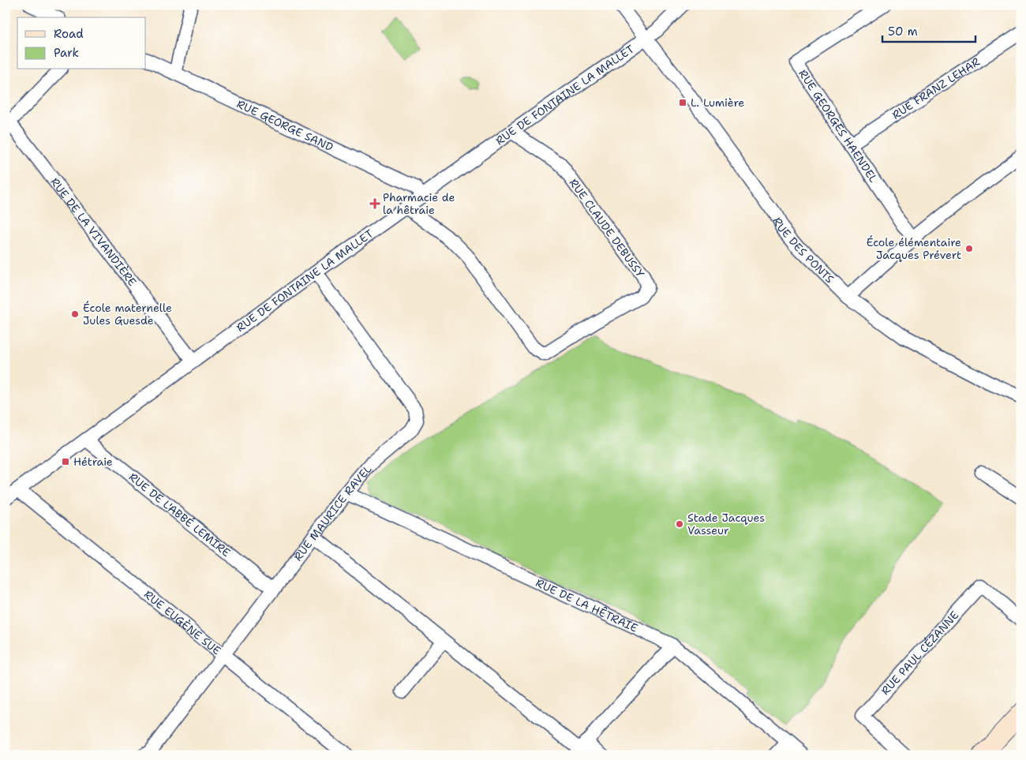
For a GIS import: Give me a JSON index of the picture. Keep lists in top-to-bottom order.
{
  "streets": {
    "street": [
      "RUE FRANZ LEHAR",
      "RUE DE FONTAINE LA MALLET",
      "RUE GEORGE SAND",
      "RUE GEORGES HAENDEL",
      "RUE CLAUDE DEBUSSY",
      "RUE DE LA VIVANDIÈRE",
      "RUE DES PONTS",
      "RUE MAURICE RAVEL",
      "RUE DE L'ABBÉ LEMIRE",
      "RUE DE LA HÊTRAIE",
      "RUE EUGÈNE SUE",
      "RUE PAUL CÉZANNE"
    ]
  },
  "crossings": [
    ["RUE FRANZ LEHAR", "RUE GEORGES HAENDEL"],
    ["RUE DE FONTAINE LA MALLET", "RUE GEORGE SAND"],
    ["RUE DE FONTAINE LA MALLET", "RUE CLAUDE DEBUSSY"],
    ["RUE DE FONTAINE LA MALLET", "RUE DE LA VIVANDIÈRE"],
    ["RUE DE FONTAINE LA MALLET", "RUE DES PONTS"],
    ["RUE DE FONTAINE LA MALLET", "RUE MAURICE RAVEL"],
    ["RUE DE FONTAINE LA MALLET", "RUE DE L'ABBÉ LEMIRE"],
    ["RUE DE FONTAINE LA MALLET", "RUE EUGÈNE SUE"],
    ["RUE MAURICE RAVEL", "RUE DE L'ABBÉ LEMIRE"],
    ["RUE MAURICE RAVEL", "RUE DE LA HÊTRAIE"],
    ["RUE MAURICE RAVEL", "RUE EUGÈNE SUE"]
  ],
  "places": {
    "transit": ["L. Lumière", "Hétraie"],
    "health": ["Pharmacie de la hêtraie"],
    "other": ["École élémentaire Jacques Prévert", "École maternelle Jules Guesde", "Stade Jacques Vasseur"]
  },
  "legend": ["Road", "Park"],
  "scale_bar": "50 m"
}
